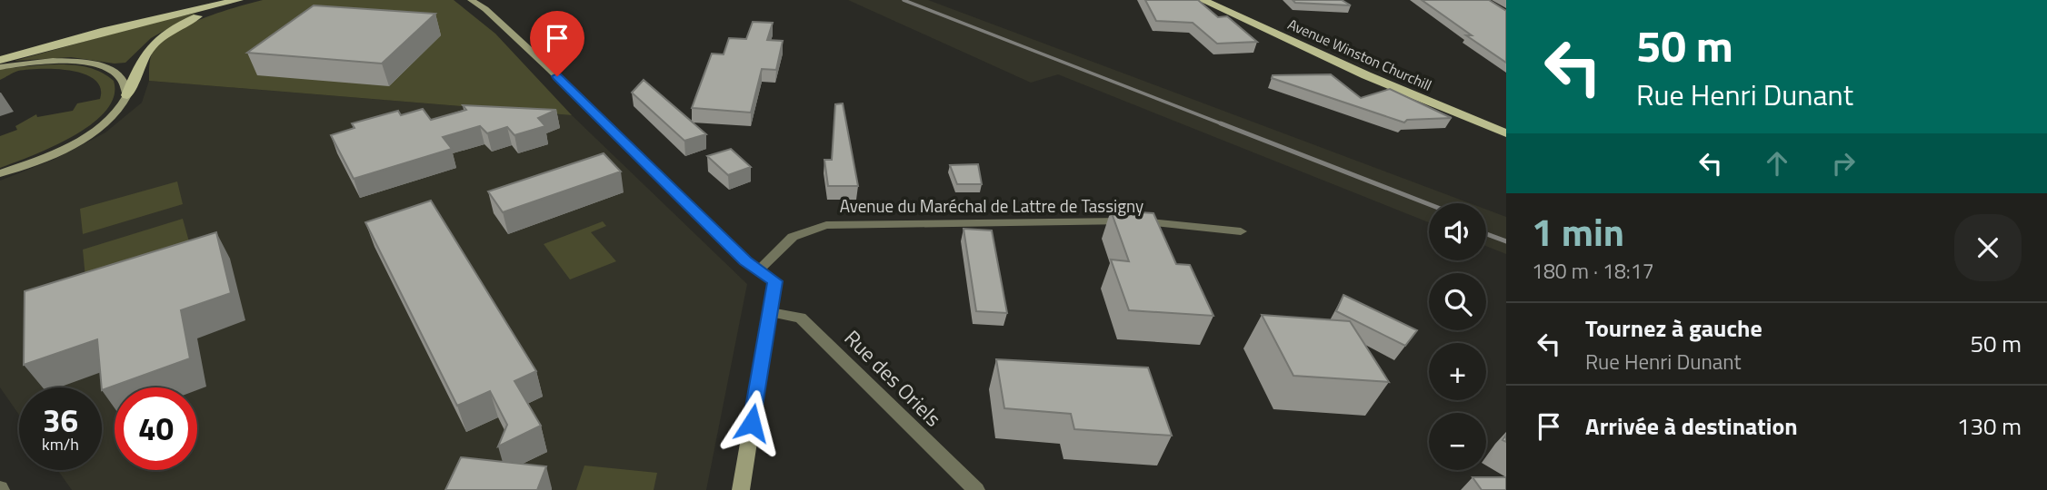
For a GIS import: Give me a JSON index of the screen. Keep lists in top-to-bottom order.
{
  "streets": {
    "main road": ["Avenue Winston Churchill"],
    "street": ["Avenue du Maréchal de Lattre de Tassigny", "Rue des Oriels"]
  },
  "page": {
    "turn": ["50 m", "Rue Henri Dunant"],
    "heading": ["1 min", "180 m · 18:17"],
    "map_buttons": ["+", "−"],
    "list": [
      {
        "name": "Tournez à gauche",
        "note": "Rue Henri Dunant",
        "value": "50 m"
      },
      {
        "name": "Arrivée à destination",
        "value": "130 m"
      }
    ],
    "speed": "36 km/h",
    "limit": "40"
  }
}
